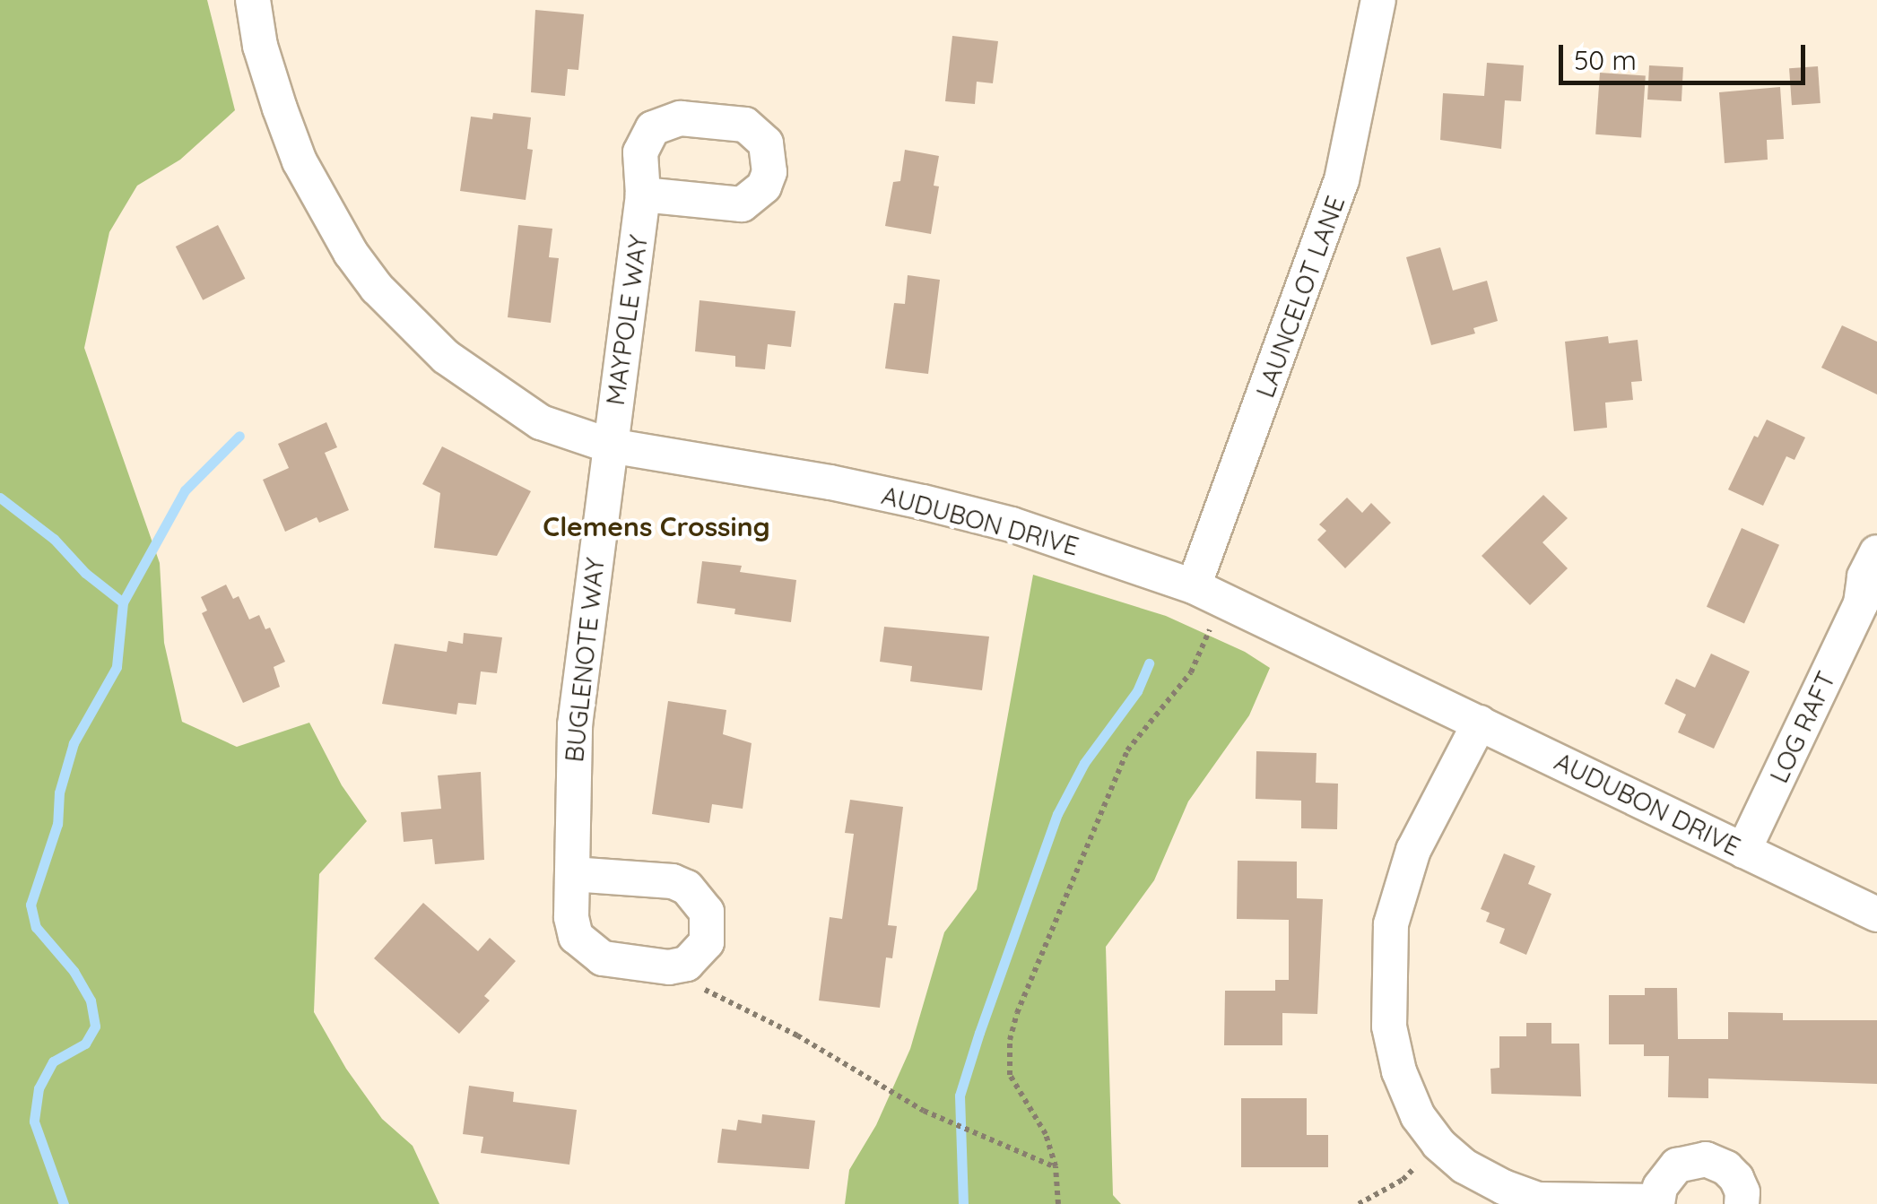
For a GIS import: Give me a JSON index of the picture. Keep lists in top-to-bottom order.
{
  "streets": {
    "street": [
      "LAUNCELOT LANE",
      "MAYPOLE WAY",
      "AUDUBON DRIVE",
      "BUGLENOTE WAY",
      "LOG RAFT"
    ]
  },
  "crossings": [
    ["LAUNCELOT LANE", "AUDUBON DRIVE"],
    ["MAYPOLE WAY", "AUDUBON DRIVE"],
    ["MAYPOLE WAY", "BUGLENOTE WAY"],
    ["AUDUBON DRIVE", "BUGLENOTE WAY"],
    ["AUDUBON DRIVE", "LOG RAFT"]
  ],
  "districts": ["Clemens Crossing"],
  "scale_bar": "50 m"
}
